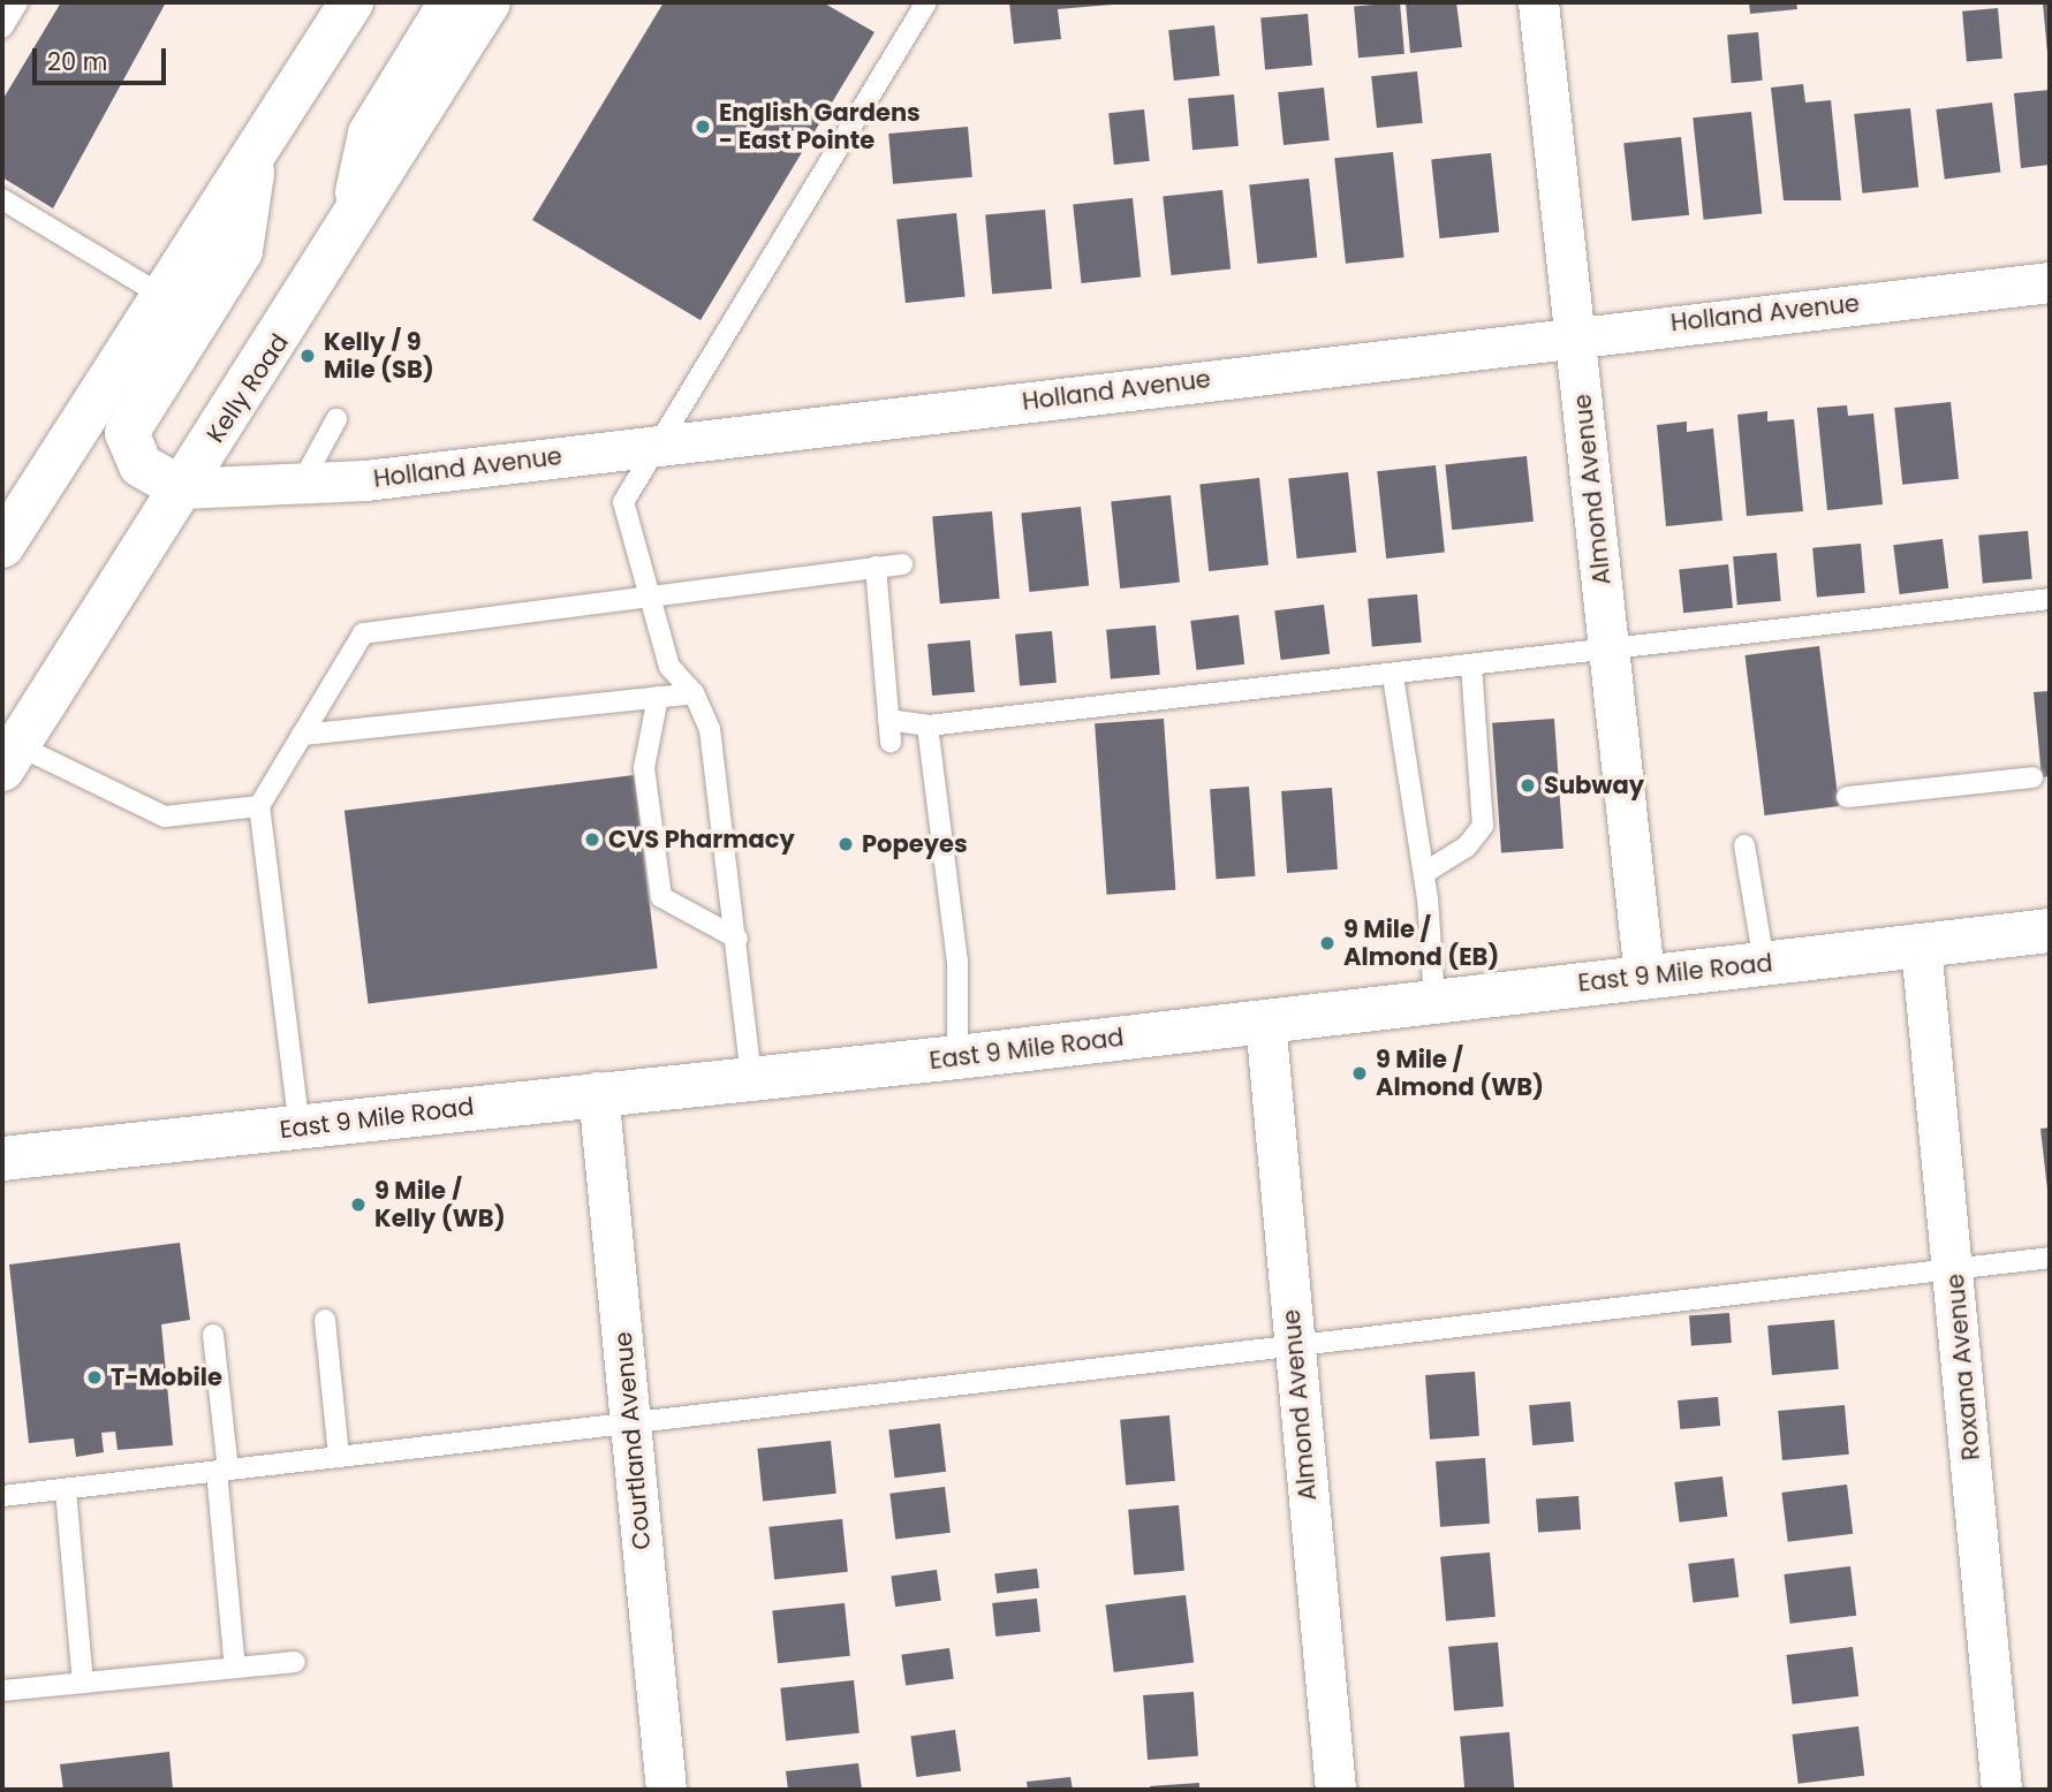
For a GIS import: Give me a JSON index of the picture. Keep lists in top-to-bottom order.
{
  "streets": {
    "street": [
      "Holland Avenue",
      "Kelly Road",
      "Almond Avenue",
      "East 9 Mile Road",
      "Roxana Avenue",
      "Courtland Avenue"
    ]
  },
  "crossings": [
    ["Holland Avenue", "Kelly Road"],
    ["Holland Avenue", "Almond Avenue"],
    ["Almond Avenue", "East 9 Mile Road"],
    ["East 9 Mile Road", "Roxana Avenue"],
    ["East 9 Mile Road", "Courtland Avenue"]
  ],
  "places": [
    "English Gardens - East Pointe",
    "Kelly / 9 Mile (SB)",
    "Subway",
    "CVS Pharmacy",
    "Popeyes",
    "9 Mile / Almond (EB)",
    "9 Mile / Almond (WB)",
    "9 Mile / Kelly (WB)",
    "T-Mobile"
  ],
  "scale_bar": "20 m"
}
